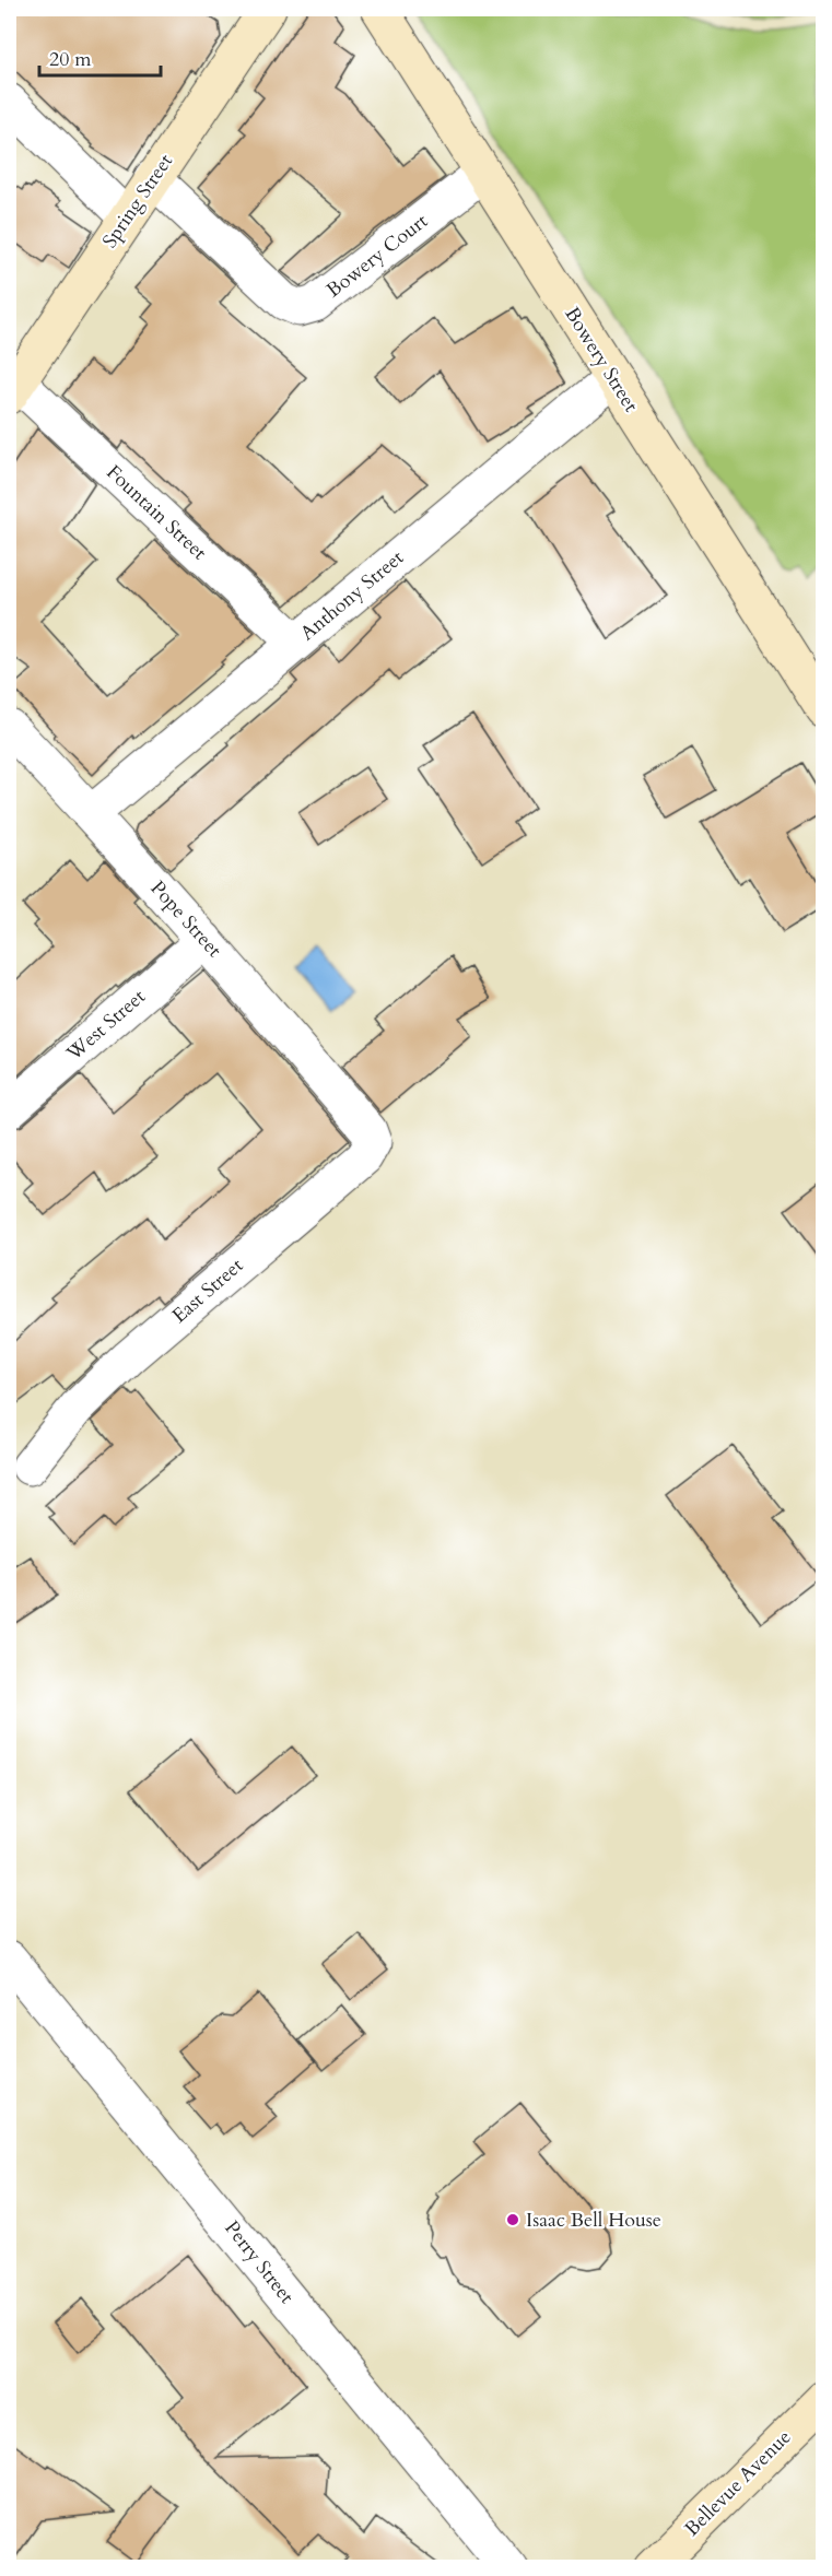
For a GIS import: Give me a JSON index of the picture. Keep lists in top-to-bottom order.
{
  "streets": {
    "street": [
      "Spring Street",
      "Bowery Court",
      "Bowery Street",
      "Fountain Street",
      "Anthony Street",
      "Pope Street",
      "West Street",
      "East Street",
      "Perry Street",
      "Bellevue Avenue"
    ]
  },
  "crossings": [
    ["Spring Street", "Bowery Court"],
    ["Spring Street", "Fountain Street"],
    ["Bowery Court", "Bowery Street"],
    ["Bowery Street", "Anthony Street"],
    ["Fountain Street", "Anthony Street"],
    ["Anthony Street", "Pope Street"],
    ["Pope Street", "West Street"],
    ["Pope Street", "East Street"]
  ],
  "places": ["Isaac Bell House"],
  "scale_bar": "20 m"
}
